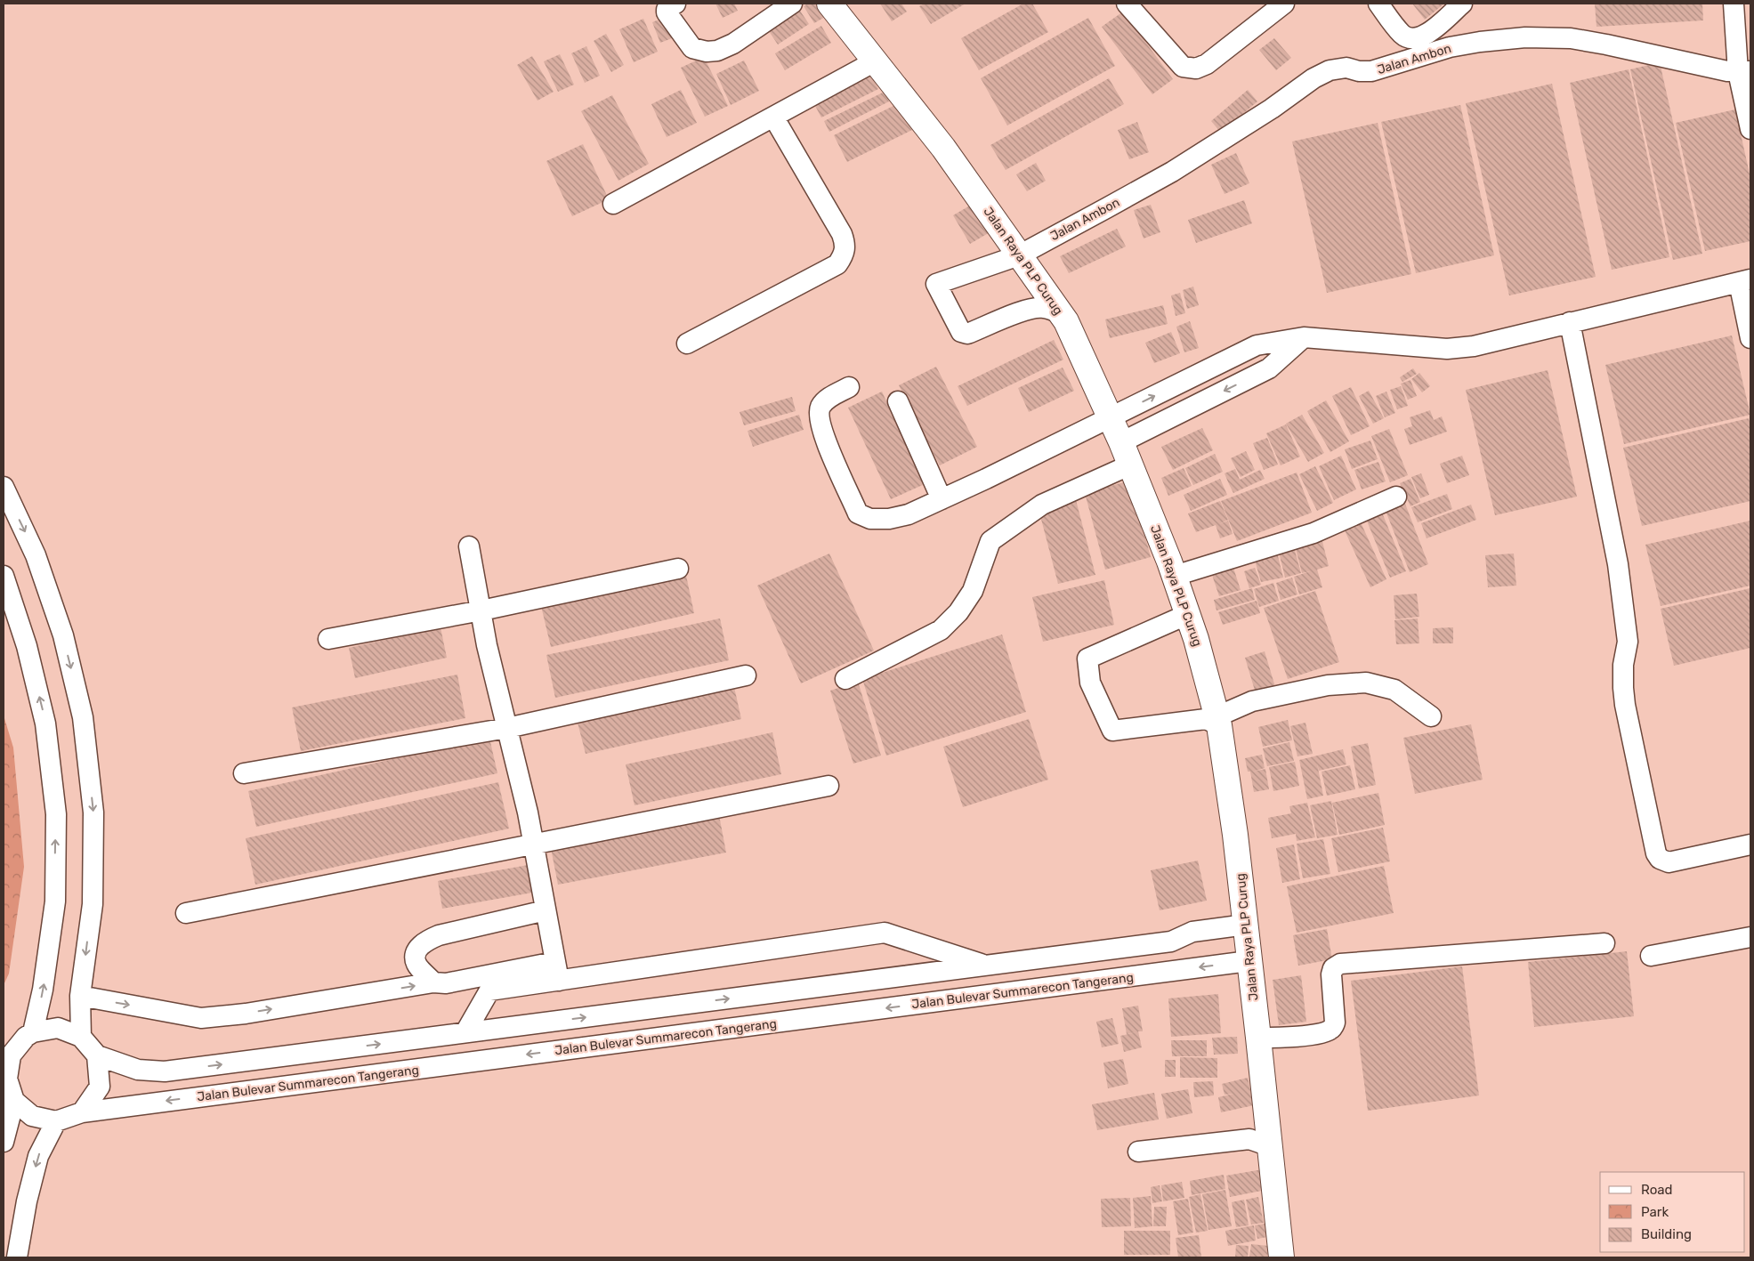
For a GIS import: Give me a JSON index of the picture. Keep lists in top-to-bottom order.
{
  "streets": {
    "main road": ["Jalan Raya PLP Curug"],
    "street": ["Jalan Ambon", "Jalan Bulevar Summarecon Tangerang"]
  },
  "crossings": [
    ["Jalan Ambon", "Jalan Raya PLP Curug"],
    ["Jalan Raya PLP Curug", "Jalan Bulevar Summarecon Tangerang"]
  ],
  "legend": ["Road", "Park", "Building"]
}
